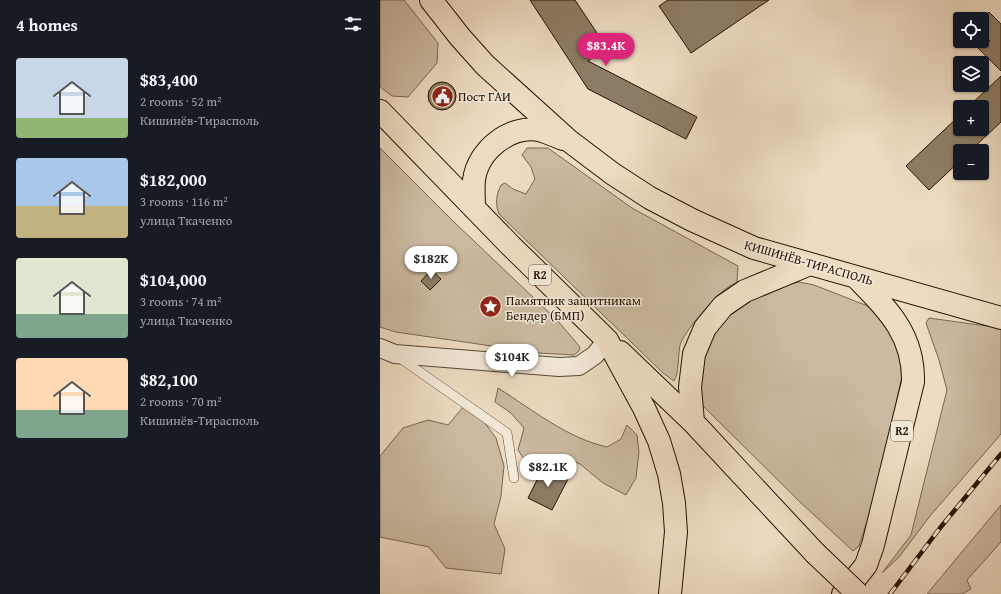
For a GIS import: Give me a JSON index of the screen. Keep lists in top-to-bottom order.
{
  "streets": {
    "main road": ["КИШИНЁВ-ТИРАСПОЛЬ", "R2"]
  },
  "crossings": [
    ["КИШИНЁВ-ТИРАСПОЛЬ", "R2"]
  ],
  "places": {
    "public building": ["Пост ГАИ"],
    "place": ["Памятник защитникам Бендер (БМП)"]
  },
  "page": {
    "heading": "4 homes",
    "map_buttons": ["+", "−"],
    "price": [
      "$83.4K",
      "$182K",
      "$104K",
      "$82.1K"
    ],
    "list": [
      {
        "name": "$83,400",
        "note": "2 rooms · 52 m² · Кишинёв-Тирасполь"
      },
      {
        "name": "$182,000",
        "note": "3 rooms · 116 m² · улица Ткаченко"
      },
      {
        "name": "$104,000",
        "note": "3 rooms · 74 m² · улица Ткаченко"
      },
      {
        "name": "$82,100",
        "note": "2 rooms · 70 m² · Кишинёв-Тирасполь"
      }
    ]
  }
}
